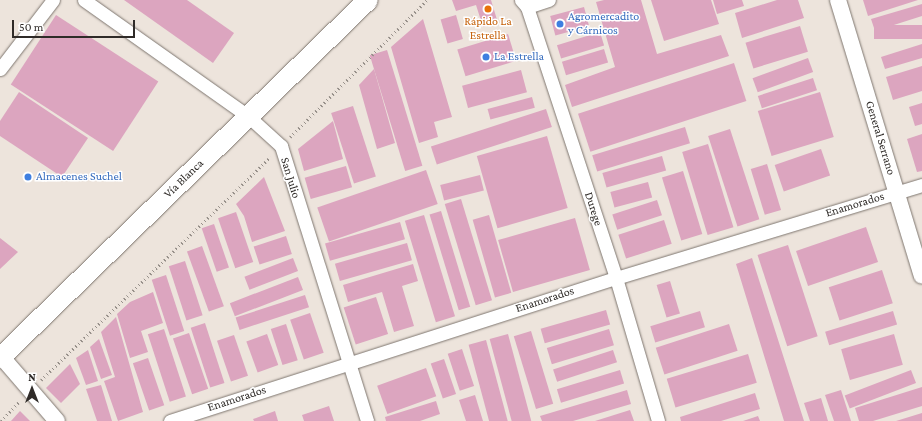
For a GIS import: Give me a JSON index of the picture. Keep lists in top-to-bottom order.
{
  "streets": {
    "main road": ["Vía Blanca"],
    "street": [
      "General Serrano",
      "San Julio",
      "Enamorados",
      "Durege"
    ]
  },
  "crossings": [
    ["General Serrano", "Enamorados"],
    ["San Julio", "Vía Blanca"],
    ["San Julio", "Enamorados"],
    ["Enamorados", "Durege"]
  ],
  "places": [
    "Rápido La Estrella",
    "Agromercadito y Cárnicos",
    "La Estrella",
    "Almacenes Suchel"
  ],
  "scale_bar": "50 m",
  "north": "top"
}
